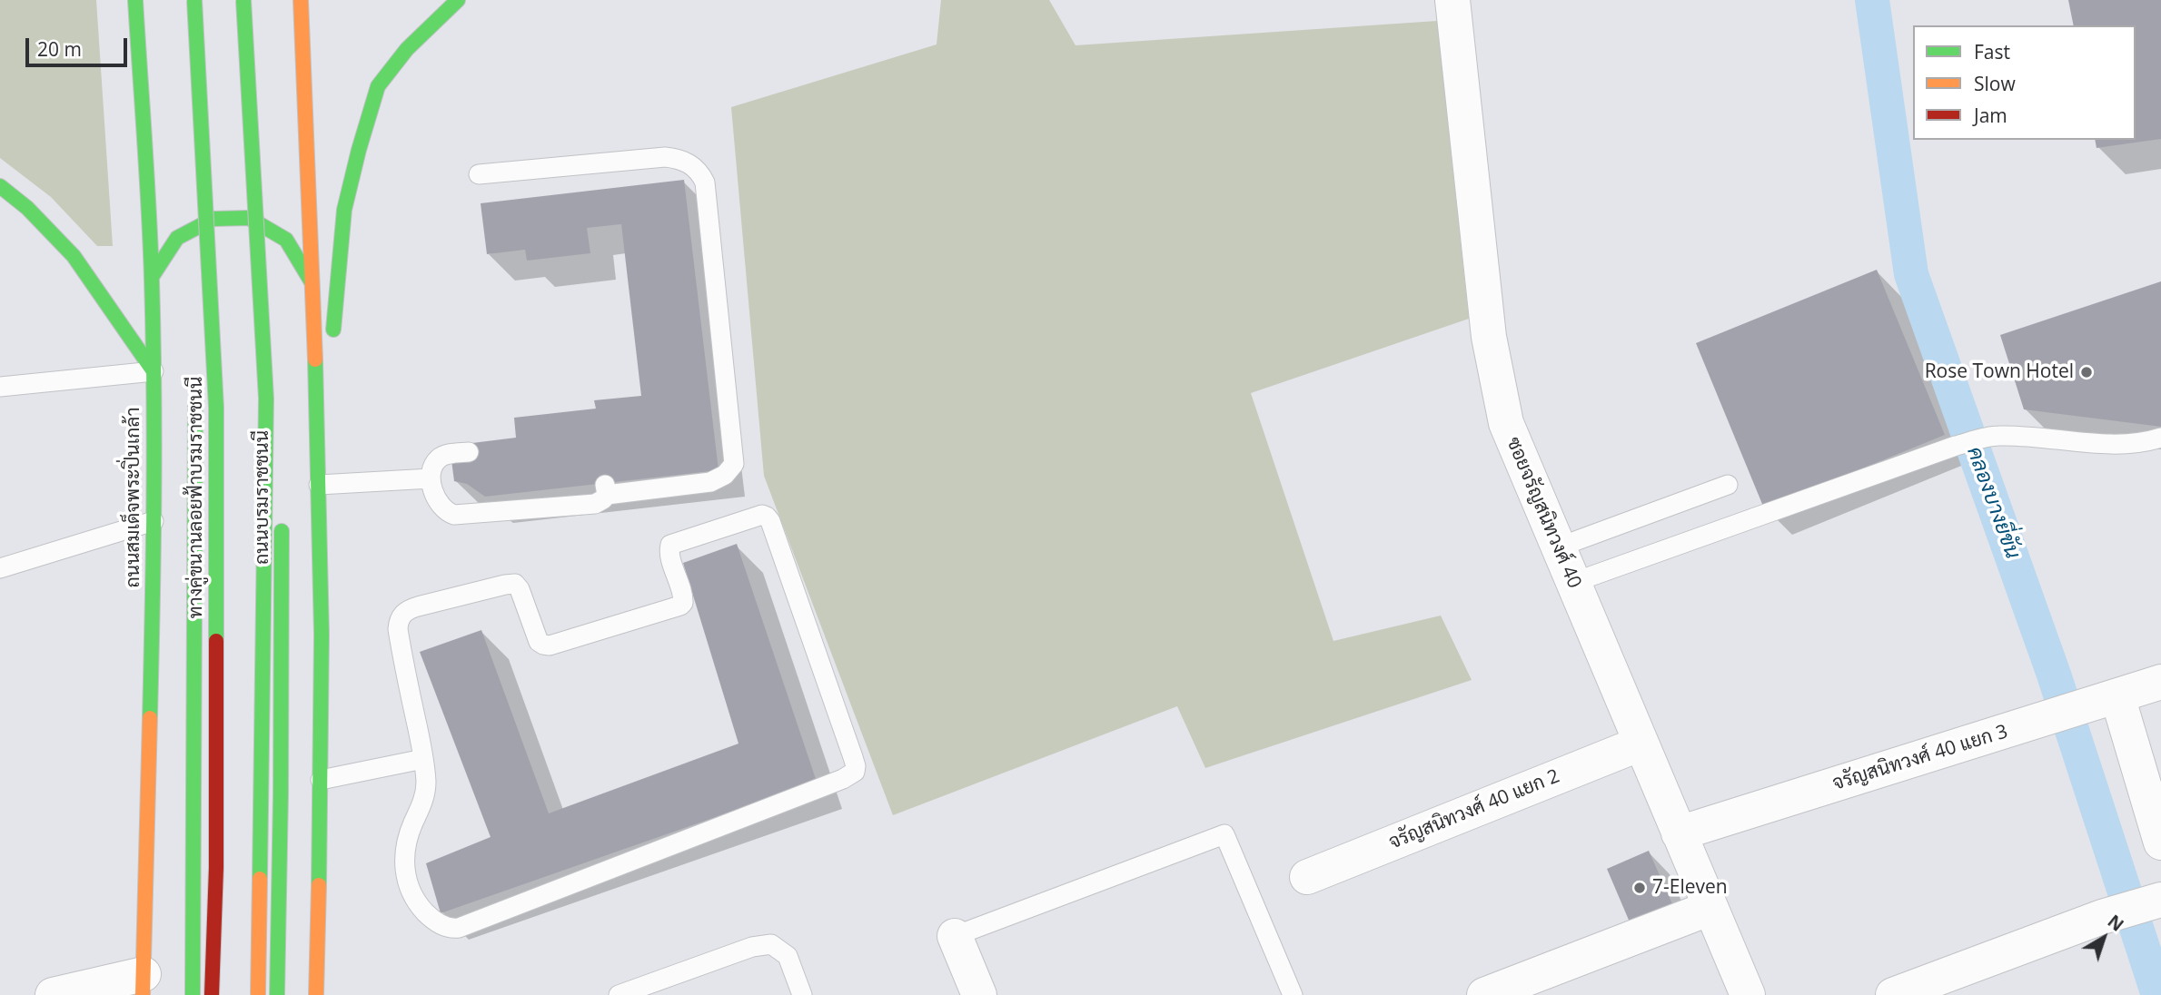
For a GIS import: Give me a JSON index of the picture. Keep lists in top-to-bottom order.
{
  "streets": {
    "main road": ["ถนนสมเด็จพระปิ่นเกล้า", "ทางคู่ขนานลอยฟ้าบรมราชชนนี", "ถนนบรมราชชนนี"],
    "street": ["ซอยจรัญสนิทวงศ์ 40", "จรัญสนิทวงศ์ 40 แยก 3", "จรัญสนิทวงศ์ 40 แยก 2"]
  },
  "crossings": [
    ["ซอยจรัญสนิทวงศ์ 40", "จรัญสนิทวงศ์ 40 แยก 3"],
    ["ซอยจรัญสนิทวงศ์ 40", "จรัญสนิทวงศ์ 40 แยก 2"]
  ],
  "water": ["คลองบางยี่ขัน"],
  "places": ["Rose Town Hotel", "7-Eleven"],
  "legend": ["Fast", "Slow", "Jam"],
  "scale_bar": "20 m",
  "north": "top right"
}
